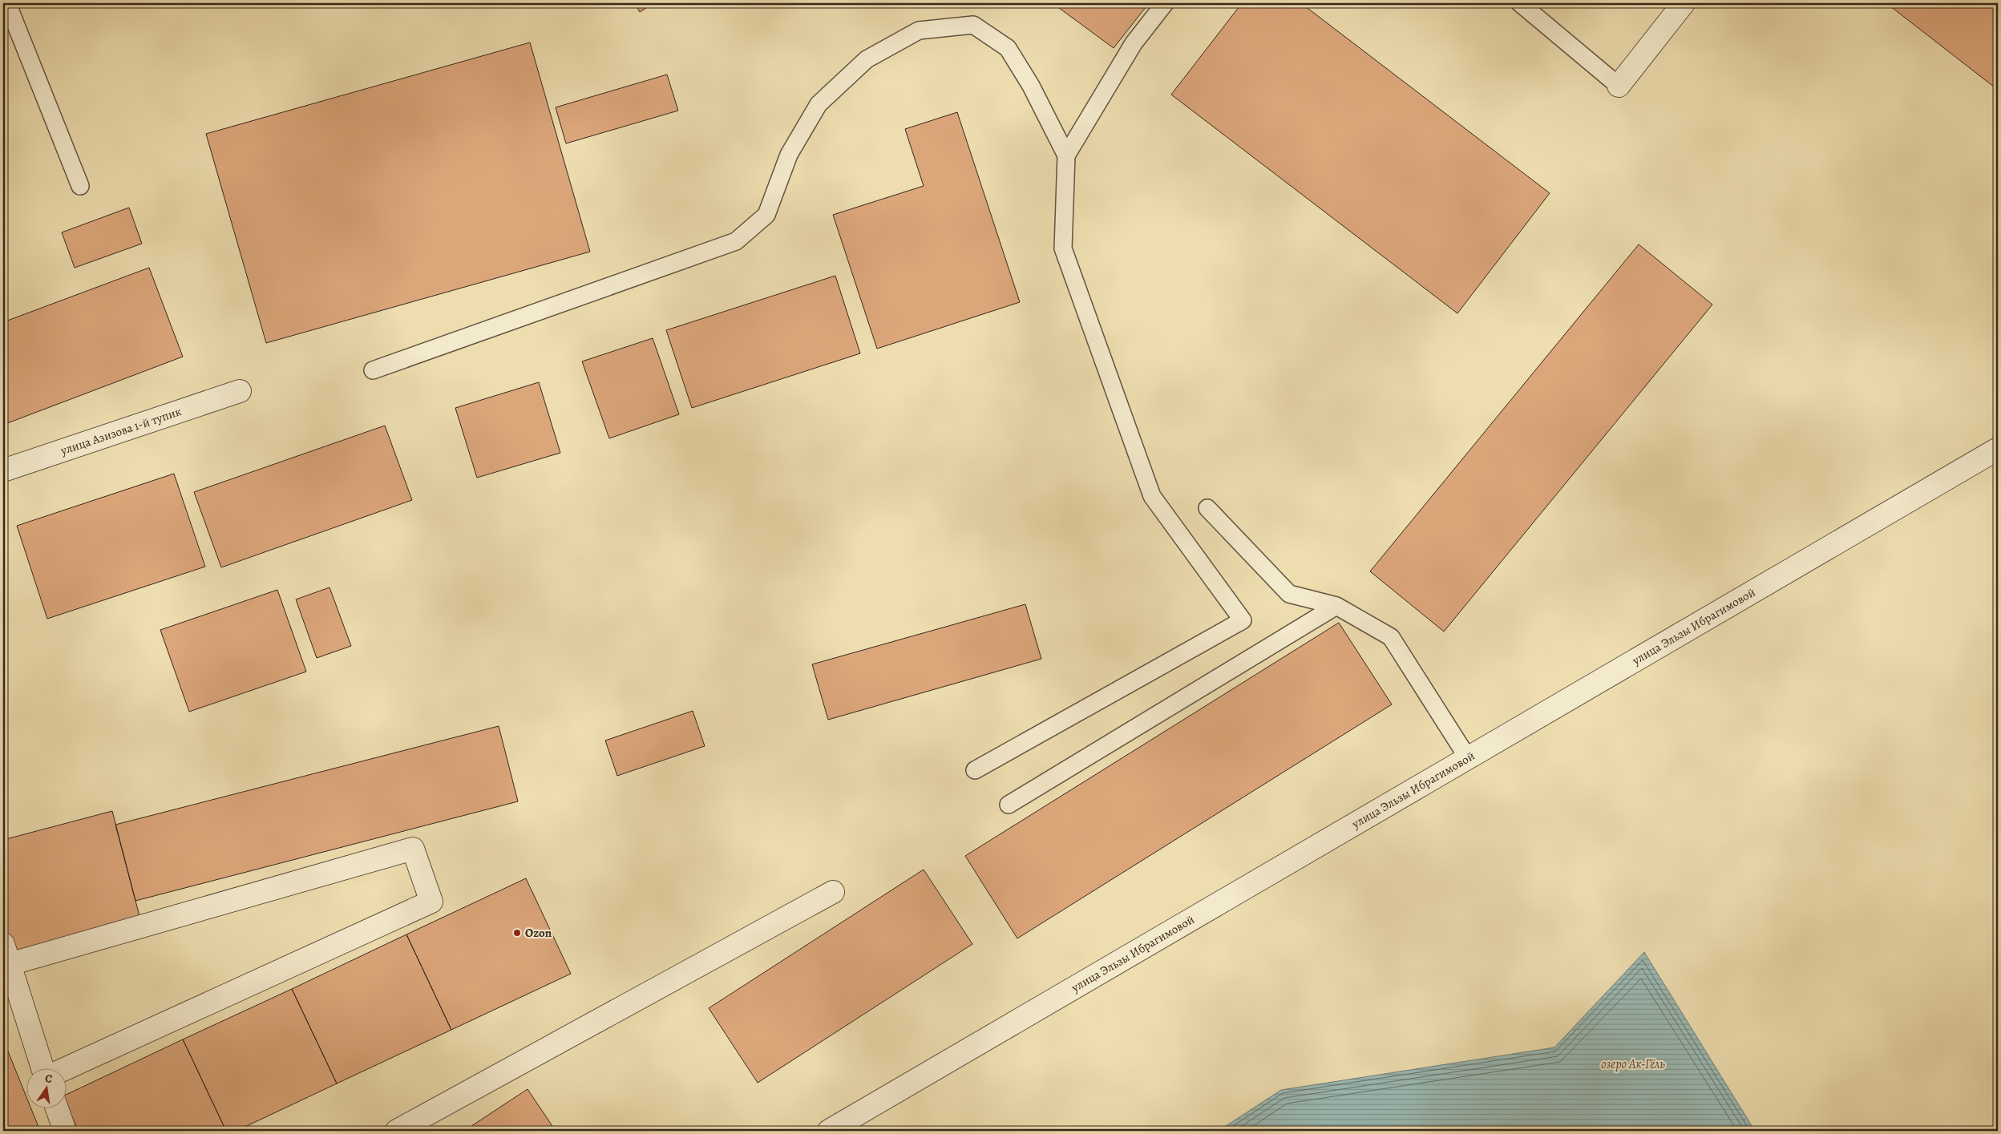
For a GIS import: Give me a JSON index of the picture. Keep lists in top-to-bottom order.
{
  "streets": {
    "street": ["улица Азизова 1-й тупик", "улица Эльзы Ибрагимовой"]
  },
  "water": ["озеро Ак-Гёль"],
  "places": ["Ozon"],
  "north": "top"
}
